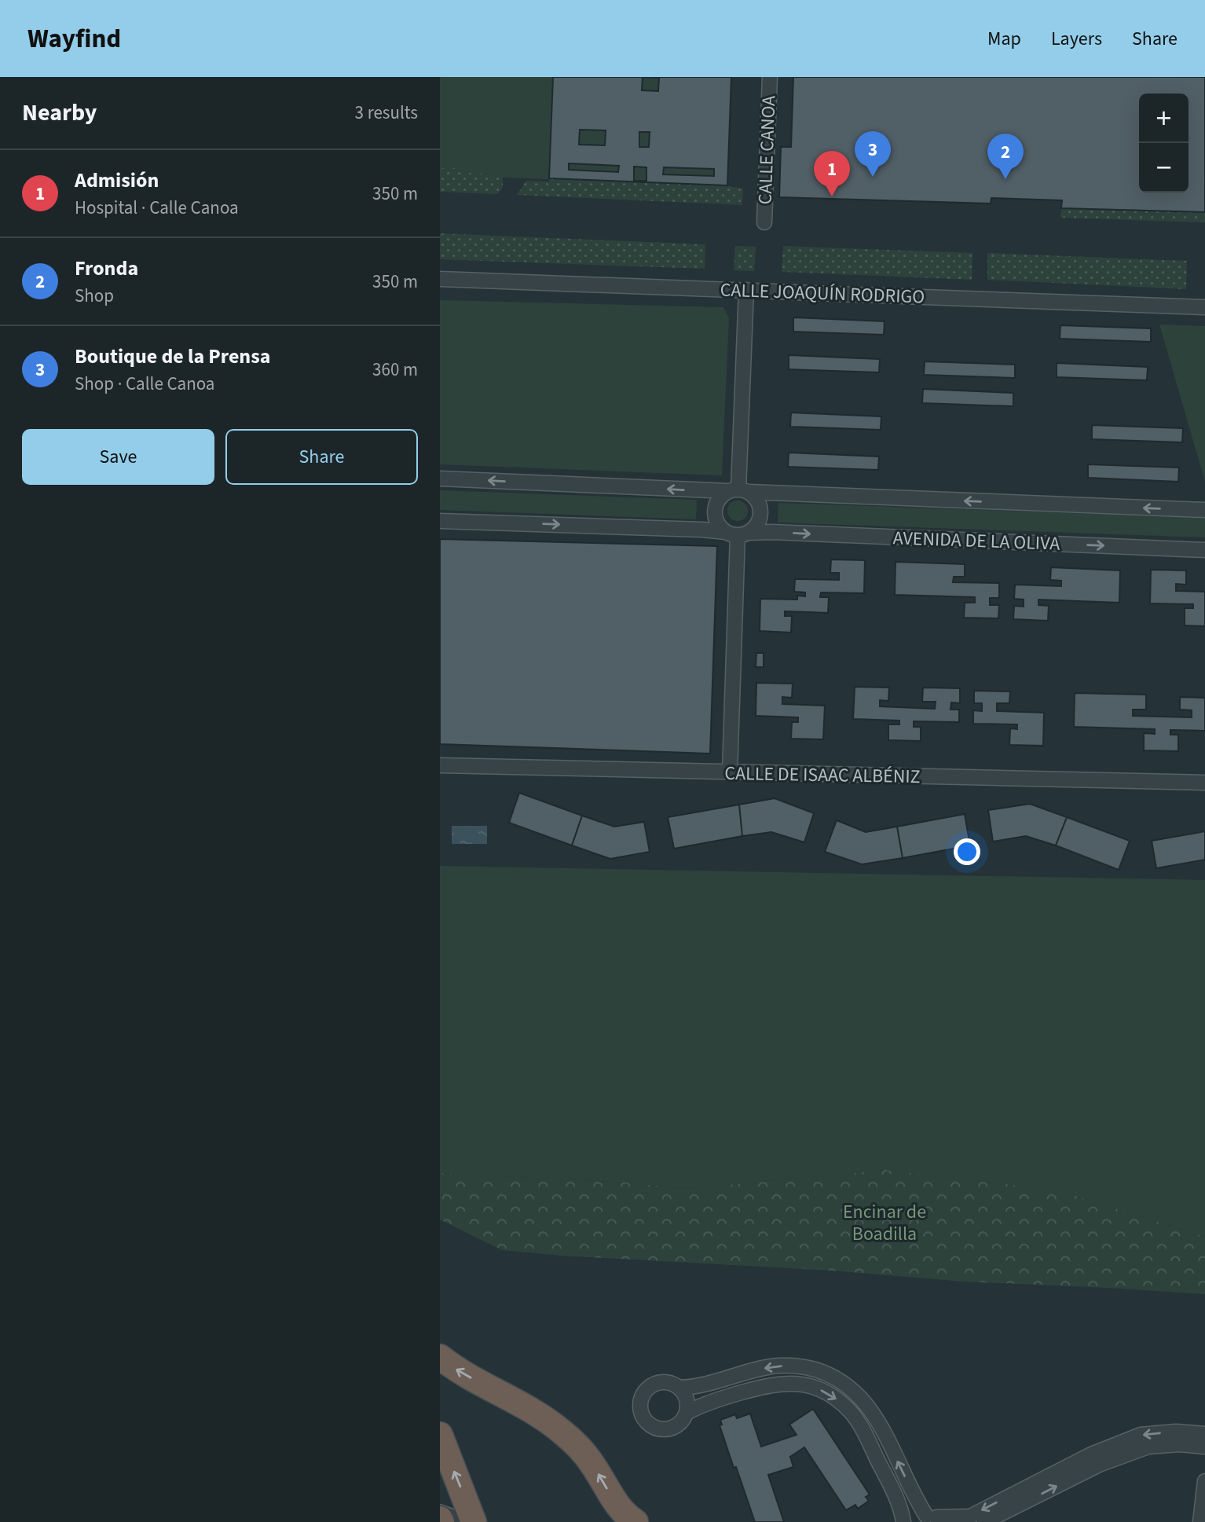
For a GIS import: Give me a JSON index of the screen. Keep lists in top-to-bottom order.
{
  "streets": {
    "street": [
      "CALLE CANOA",
      "CALLE JOAQUÍN RODRIGO",
      "AVENIDA DE LA OLIVA",
      "CALLE DE ISAAC ALBÉNIZ"
    ]
  },
  "parks": ["Encinar de Boadilla"],
  "page": {
    "header": "Wayfind",
    "nav": ["Map", "Layers", "Share"],
    "heading": ["Nearby", "3 results"],
    "map_buttons": ["+", "−"],
    "pins": ["3", "2", "1"],
    "list": [
      {
        "mark": "1",
        "name": "Admisión",
        "note": "Hospital · Calle Canoa",
        "value": "350 m"
      },
      {
        "mark": "2",
        "name": "Fronda",
        "note": "Shop",
        "value": "350 m"
      },
      {
        "mark": "3",
        "name": "Boutique de la Prensa",
        "note": "Shop · Calle Canoa",
        "value": "360 m"
      }
    ],
    "buttons": ["Save", "Share"]
  }
}
